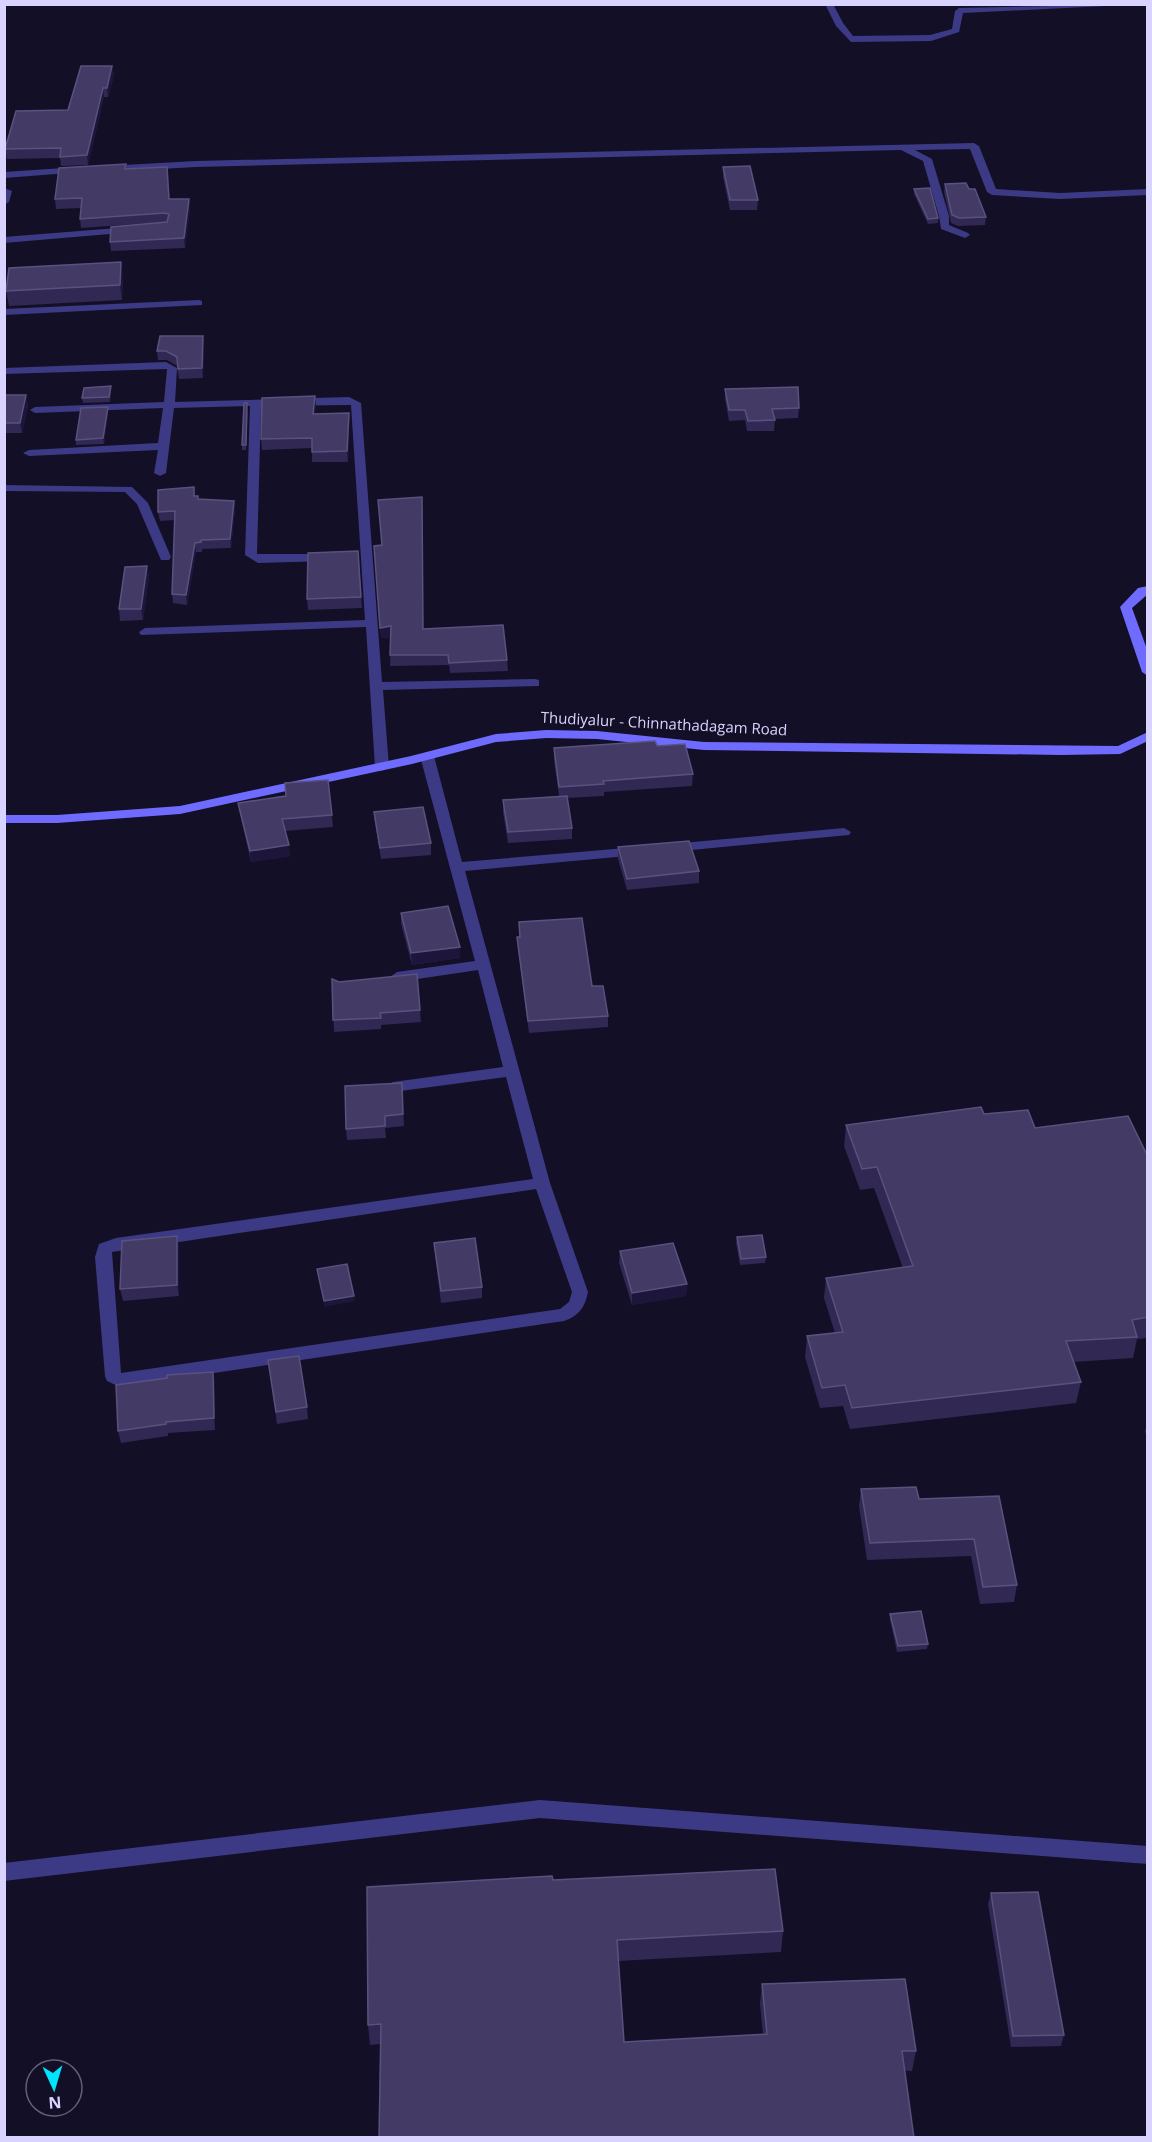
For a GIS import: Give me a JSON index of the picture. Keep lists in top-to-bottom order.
{
  "streets": {
    "main road": ["Thudiyalur - Chinnathadagam Road"]
  },
  "north": "bottom"
}
